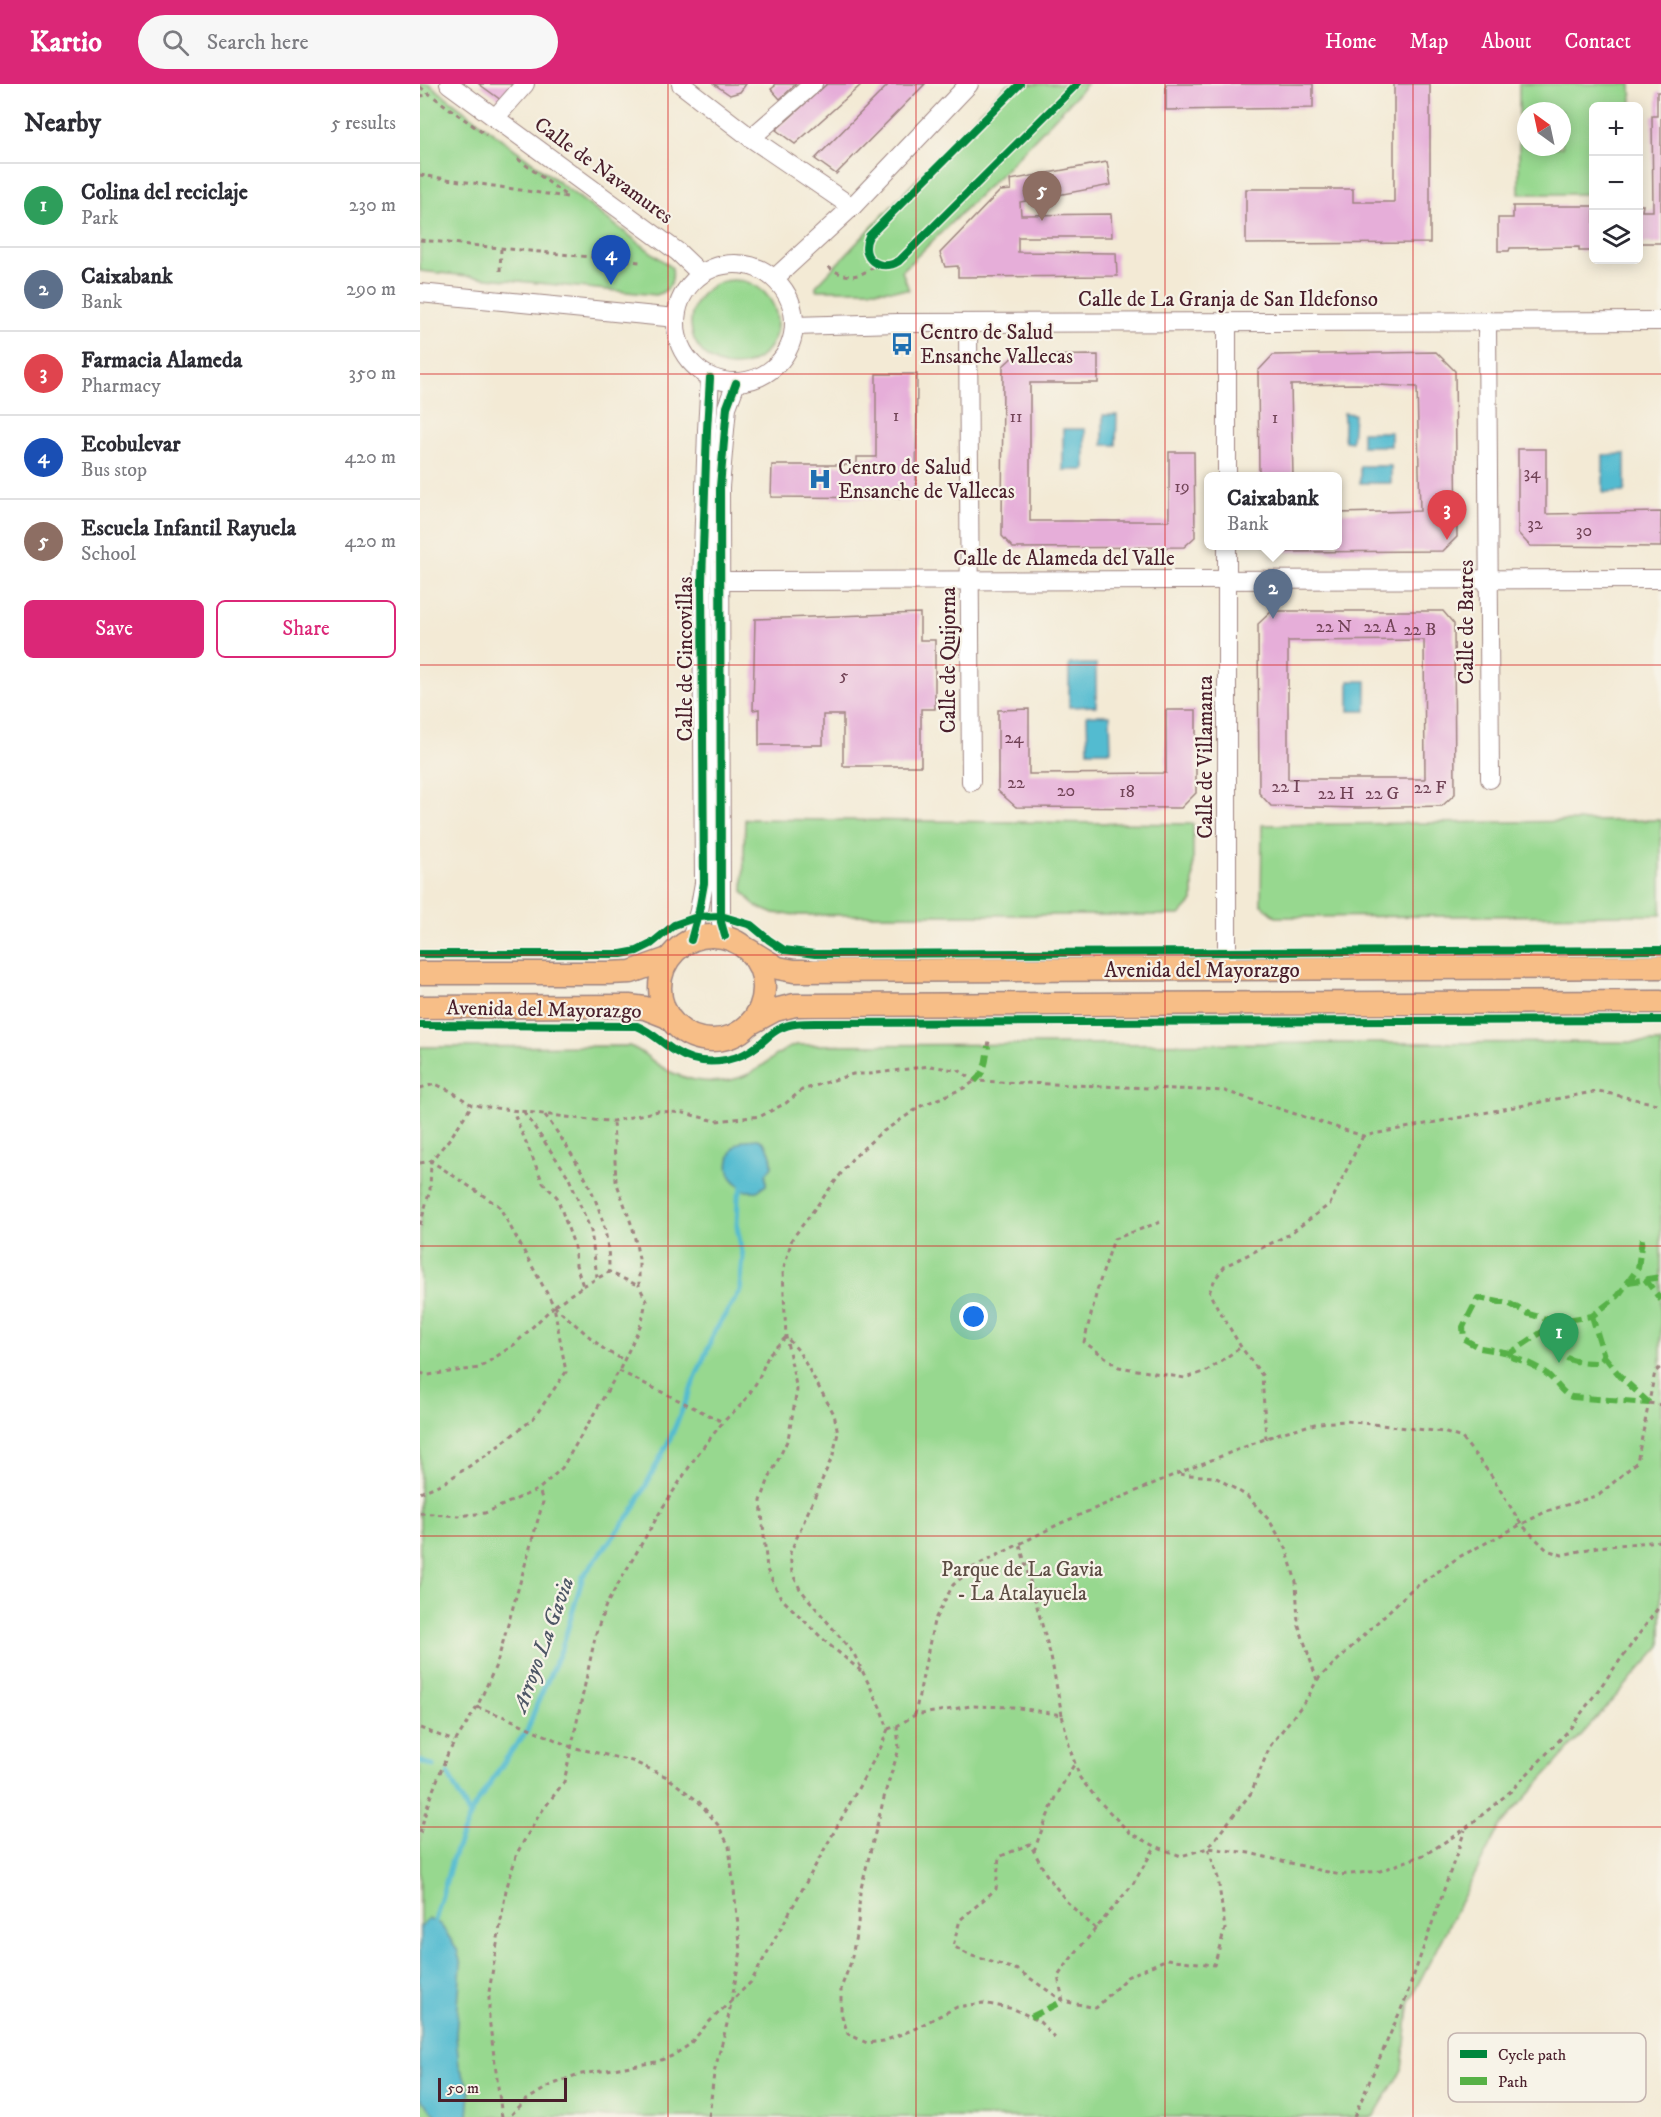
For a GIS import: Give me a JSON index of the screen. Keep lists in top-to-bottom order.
{
  "streets": {
    "main road": ["Avenida del Mayorazgo"],
    "street": [
      "Calle de Navamures",
      "Calle de La Granja de San Ildefonso",
      "Calle de Alameda del Valle",
      "Calle de Batres",
      "Calle de Cincovillas",
      "Calle de Quijorna",
      "Calle de Villamanta"
    ]
  },
  "crossings": [
    ["Calle de Navamures", "Calle de La Granja de San Ildefonso"],
    ["Calle de Navamures", "Calle de Cincovillas"],
    ["Calle de La Granja de San Ildefonso", "Calle de Batres"],
    ["Calle de La Granja de San Ildefonso", "Calle de Cincovillas"],
    ["Calle de La Granja de San Ildefonso", "Calle de Quijorna"],
    ["Calle de Alameda del Valle", "Calle de Batres"],
    ["Calle de Alameda del Valle", "Calle de Cincovillas"],
    ["Calle de Alameda del Valle", "Calle de Quijorna"],
    ["Calle de Alameda del Valle", "Calle de Villamanta"],
    ["Calle de Cincovillas", "Avenida del Mayorazgo"],
    ["Calle de Villamanta", "Avenida del Mayorazgo"]
  ],
  "water": ["Arroyo La Gavia"],
  "parks": ["Parque de La Gavia - La Atalayuela"],
  "places": {
    "bus stop": ["Centro de Salud Ensanche Vallecas"],
    "hospital": ["Centro de Salud Ensanche de Vallecas"]
  },
  "house_numbers": [
    "1",
    "11",
    "1",
    "34",
    "19",
    "32",
    "30",
    "22 N",
    "22 A",
    "22 B",
    "5",
    "24",
    "22",
    "22 I",
    "22 F",
    "20",
    "18",
    "22 H",
    "22 G"
  ],
  "legend": ["Cycle path", "Path"],
  "scale_bar": "50 m",
  "north": "top left",
  "page": {
    "header": "Kartio",
    "search": "Search here",
    "nav": [
      "Home",
      "Map",
      "About",
      "Contact"
    ],
    "heading": ["Nearby", "5 results"],
    "map_buttons": ["+", "−"],
    "list": [
      {
        "mark": "1",
        "name": "Colina del reciclaje",
        "note": "Park",
        "value": "230 m"
      },
      {
        "mark": "2",
        "name": "Caixabank",
        "note": "Bank",
        "value": "290 m"
      },
      {
        "mark": "3",
        "name": "Farmacia Alameda",
        "note": "Pharmacy",
        "value": "350 m"
      },
      {
        "mark": "4",
        "name": "Ecobulevar",
        "note": "Bus stop",
        "value": "420 m"
      },
      {
        "mark": "5",
        "name": "Escuela Infantil Rayuela",
        "note": "School",
        "value": "420 m"
      }
    ],
    "pins": [
      "5",
      "4",
      "3",
      "2",
      "1"
    ],
    "popup": ["Caixabank", "Bank"],
    "buttons": ["Save", "Share"],
    "scale": "50 m"
  }
}
